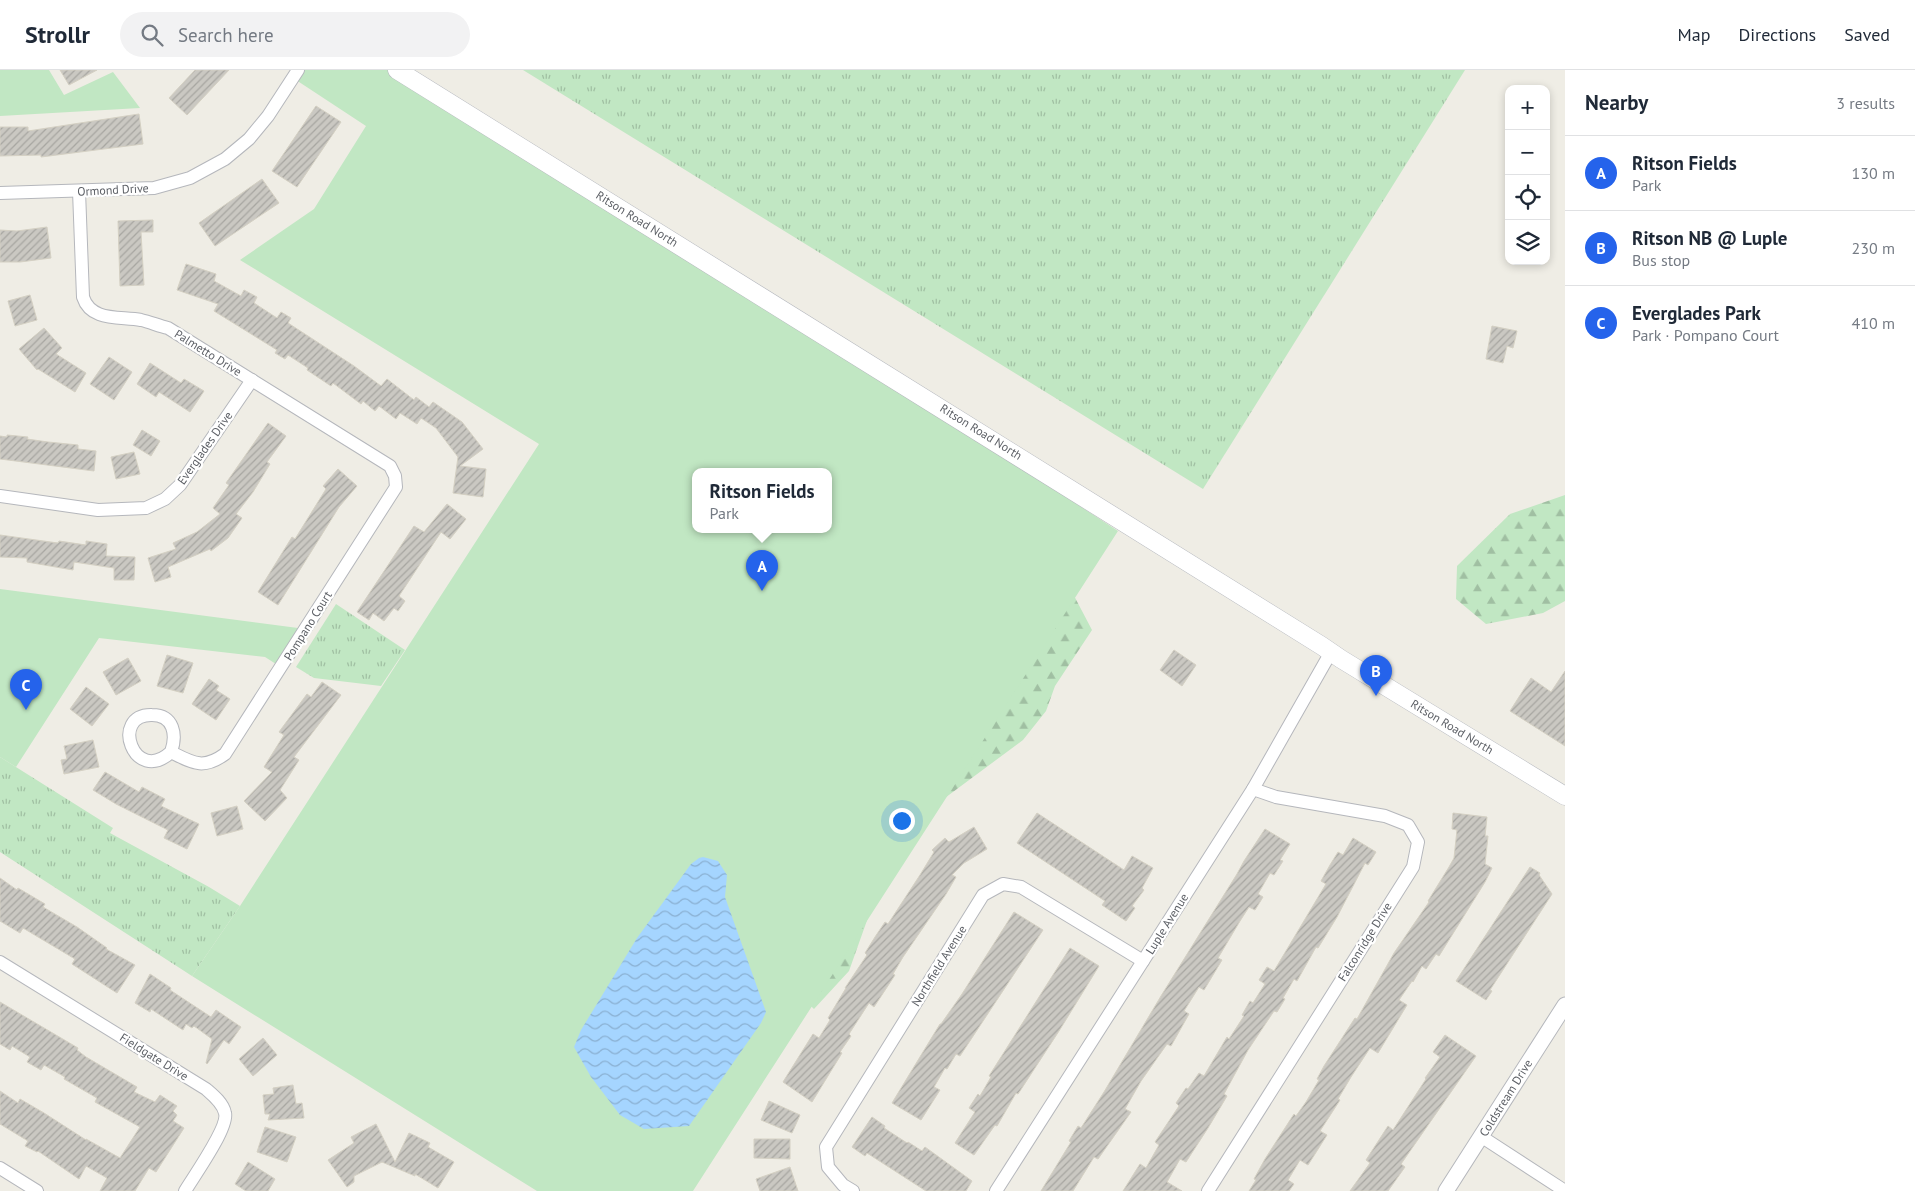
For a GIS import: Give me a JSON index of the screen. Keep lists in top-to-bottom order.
{
  "streets": {
    "main road": ["Ritson Road North"],
    "street": [
      "Ormond Drive",
      "Palmetto Drive",
      "Everglades Drive",
      "Pompano Court",
      "Luple Avenue",
      "Falconridge Drive",
      "Northfield Avenue",
      "Fieldgate Drive",
      "Coldstream Drive"
    ]
  },
  "crossings": [
    ["Ormond Drive", "Palmetto Drive"],
    ["Ritson Road North", "Luple Avenue"],
    ["Palmetto Drive", "Everglades Drive"],
    ["Palmetto Drive", "Pompano Court"],
    ["Luple Avenue", "Falconridge Drive"],
    ["Luple Avenue", "Northfield Avenue"]
  ],
  "page": {
    "header": "Strollr",
    "search": "Search here",
    "nav": ["Map", "Directions", "Saved"],
    "heading": ["Nearby", "3 results"],
    "map_buttons": ["+", "−"],
    "list": [
      {
        "mark": "A",
        "name": "Ritson Fields",
        "note": "Park",
        "value": "130 m"
      },
      {
        "mark": "B",
        "name": "Ritson NB @ Luple",
        "note": "Bus stop",
        "value": "230 m"
      },
      {
        "mark": "C",
        "name": "Everglades Park",
        "note": "Park · Pompano Court",
        "value": "410 m"
      }
    ],
    "popup": ["Ritson Fields", "Park"],
    "pins": ["A", "B", "C"]
  }
}
